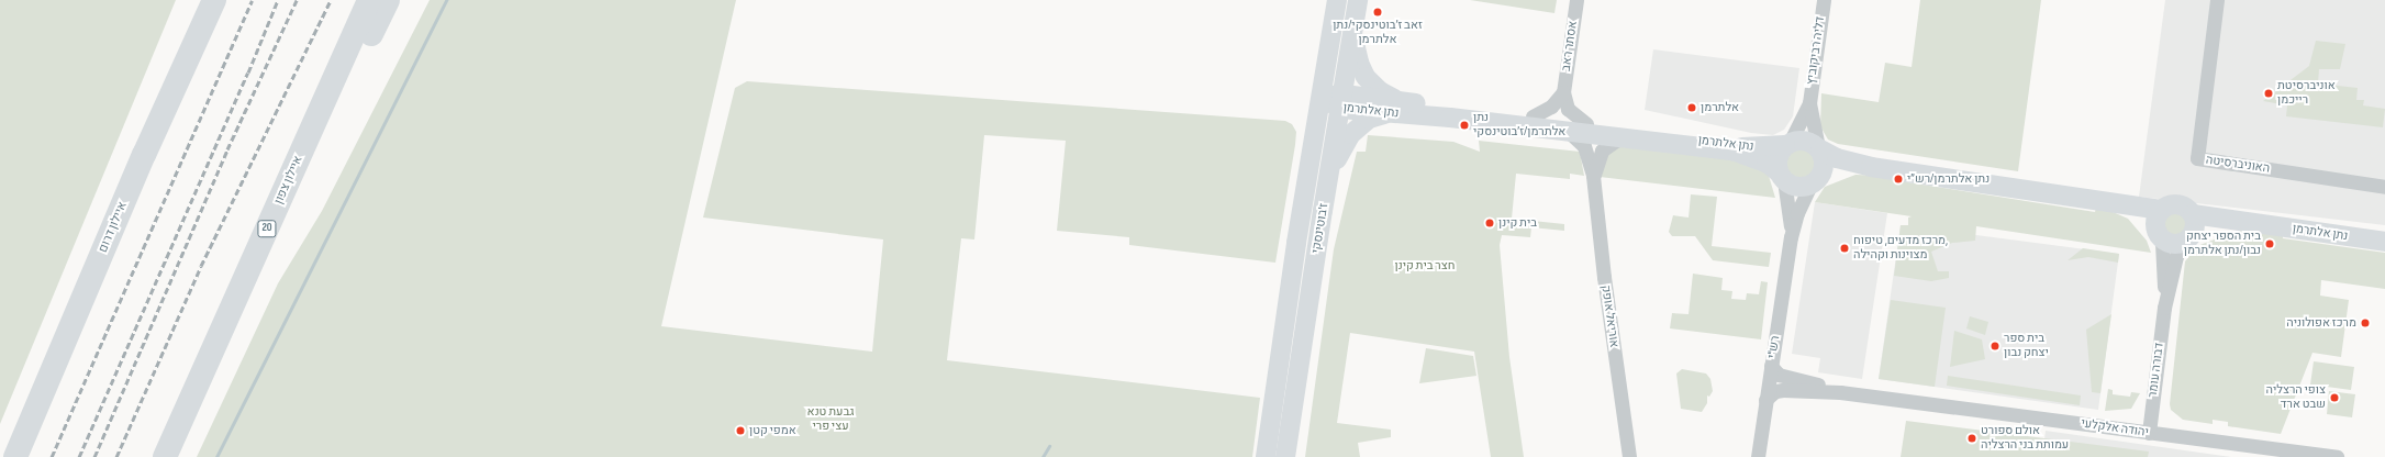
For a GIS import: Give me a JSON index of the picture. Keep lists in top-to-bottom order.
{
  "streets": {
    "highway": ["איילון צפון", "איילון דרום", "20"],
    "street": [
      "אסתר ראב",
      "'דליה רביקוביץ",
      "נתן אלתרמן",
      "האוניברסיטה",
      "ז'בוטינסקי",
      "אוריאל אופק",
      "רש\"י",
      "דבורה עומר",
      "יהודה אלקלעי"
    ]
  },
  "crossings": [
    ["אסתר ראב", "נתן אלתרמן"],
    ["'דליה רביקוביץ", "נתן אלתרמן"],
    ["'דליה רביקוביץ", "רש\"י"],
    ["נתן אלתרמן", "ז'בוטינסקי"],
    ["נתן אלתרמן", "אוריאל אופק"],
    ["נתן אלתרמן", "רש\"י"],
    ["נתן אלתרמן", "דבורה עומר"],
    ["רש\"י", "יהודה אלקלעי"],
    ["דבורה עומר", "יהודה אלקלעי"]
  ],
  "parks": ["חצר בית קינן", "גבעת טנא עצי פרי"],
  "places": [
    "זאב ז׳בוטינסקי/נתן אלתרמן",
    "אוניברסיטת רייכמן",
    "אלתרמן",
    "נתן אלתרמן/ז׳בוטינסקי",
    "נתן אלתרמן/רש״י",
    "בית קינן",
    "בית הספר יצחק נבון/נתן אלתרמן",
    "מרכז מדעים, טיפוח, מצוינות וקהילה",
    "מרכז אפולוניה",
    "בית ספר יצחק נבון",
    "צופי הרצליה שבט ארד",
    "אמפי קטן",
    "אולם ספורט עמותת בני הרצליה"
  ]
}
